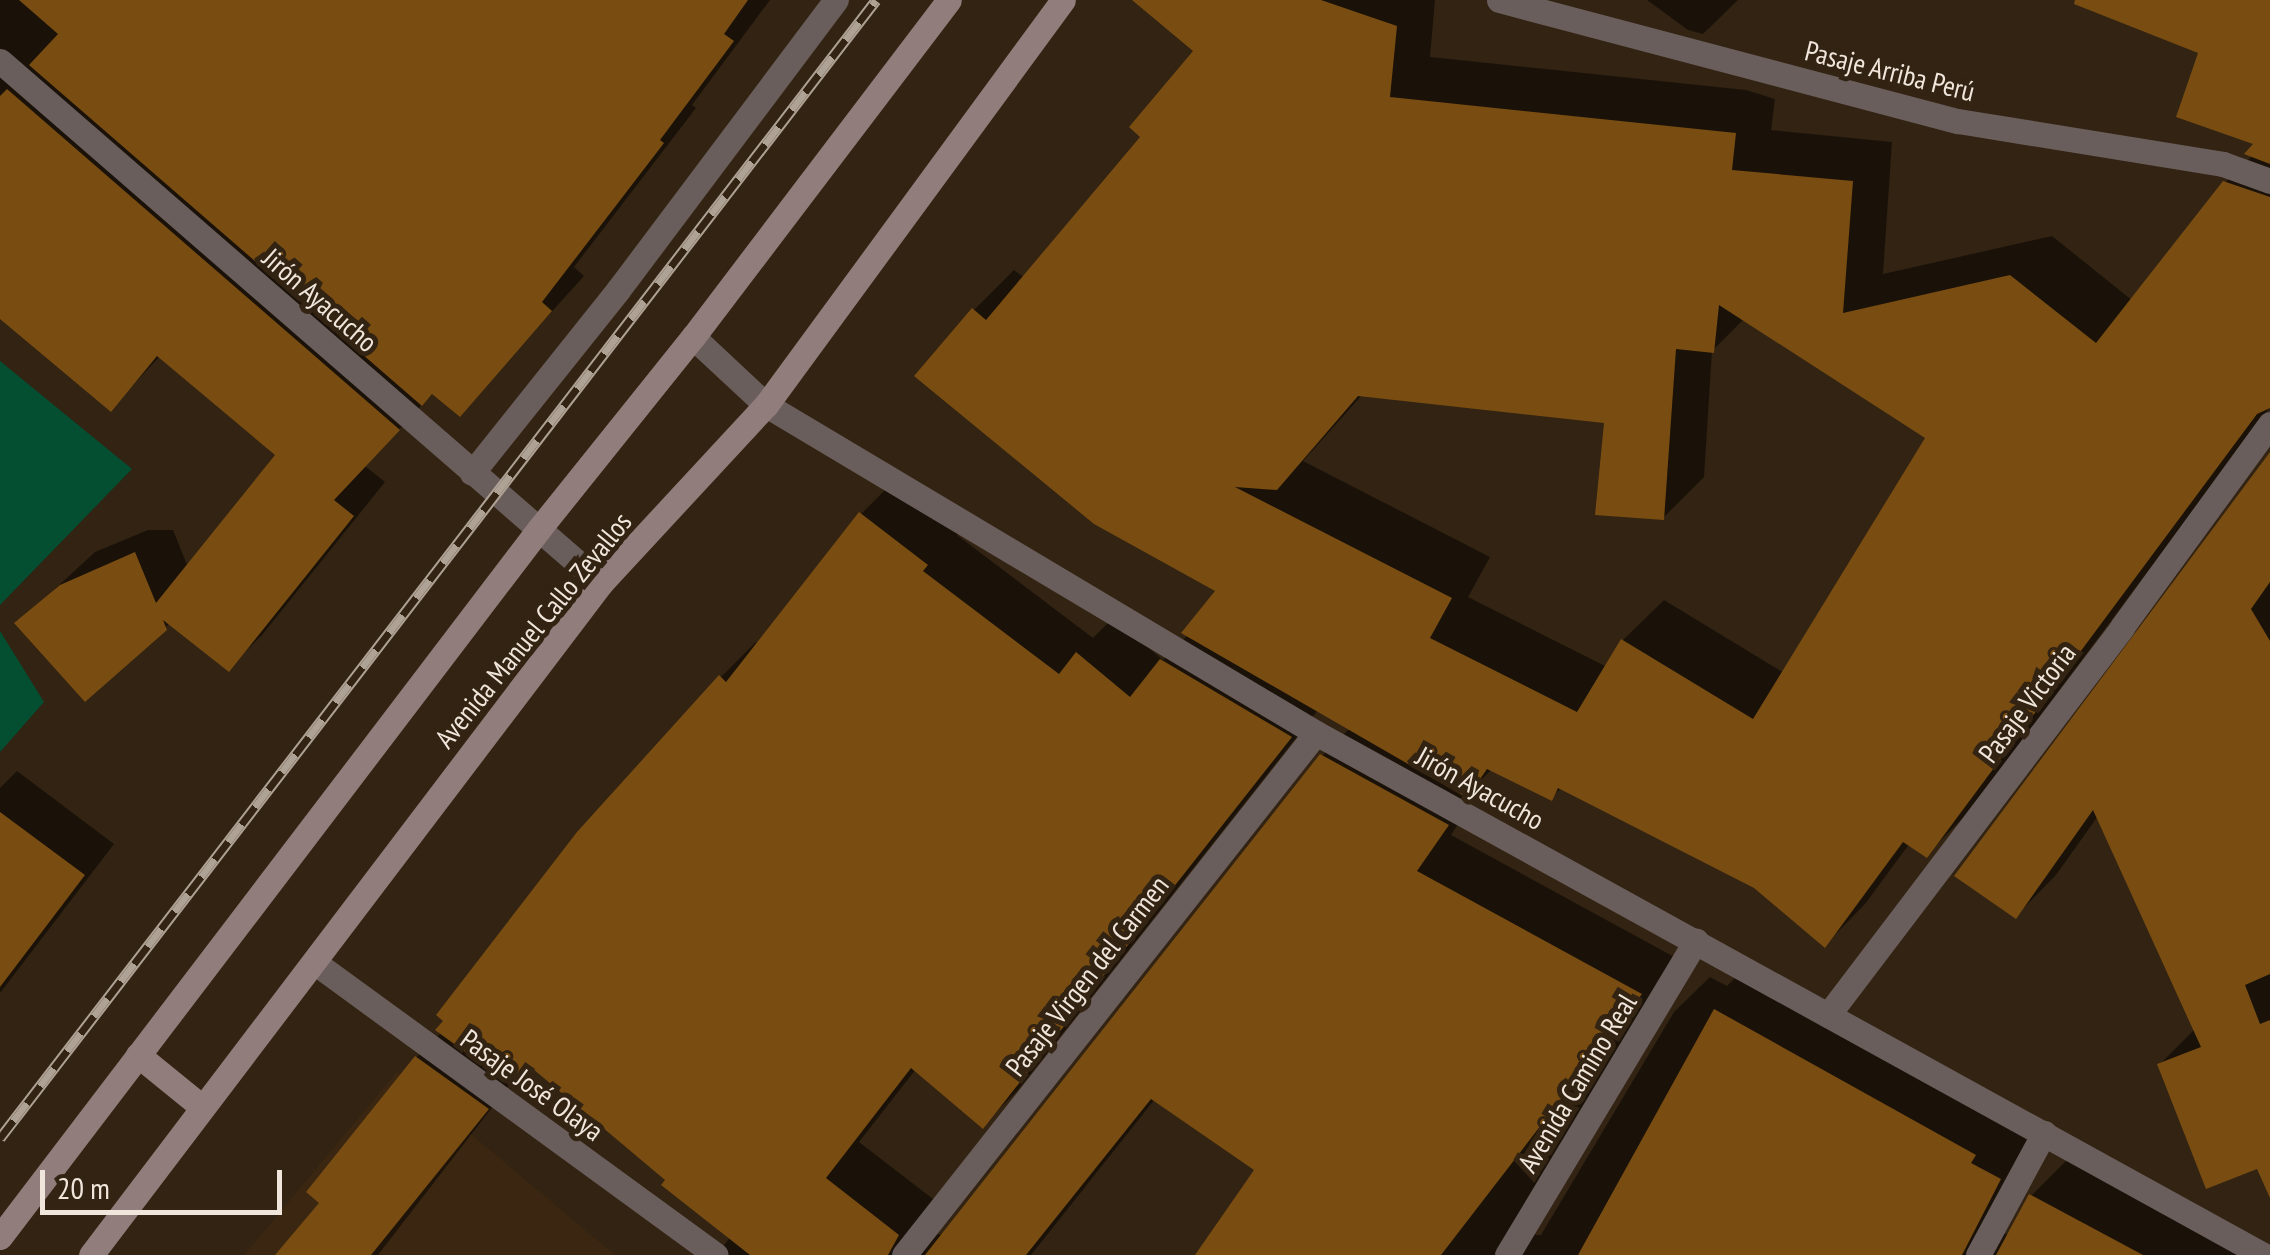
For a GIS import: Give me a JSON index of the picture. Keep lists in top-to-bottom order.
{
  "streets": {
    "street": [
      "Pasaje Arriba Perú",
      "Jirón Ayacucho",
      "Avenida Manuel Callo Zevallos",
      "Pasaje Victoria",
      "Pasaje Virgen del Carmen",
      "Avenida Camino Real",
      "Pasaje José Olaya"
    ]
  },
  "crossings": [
    ["Jirón Ayacucho", "Avenida Manuel Callo Zevallos"],
    ["Jirón Ayacucho", "Pasaje Victoria"],
    ["Jirón Ayacucho", "Pasaje Virgen del Carmen"],
    ["Jirón Ayacucho", "Avenida Camino Real"],
    ["Avenida Manuel Callo Zevallos", "Pasaje José Olaya"]
  ],
  "scale_bar": "20 m"
}
